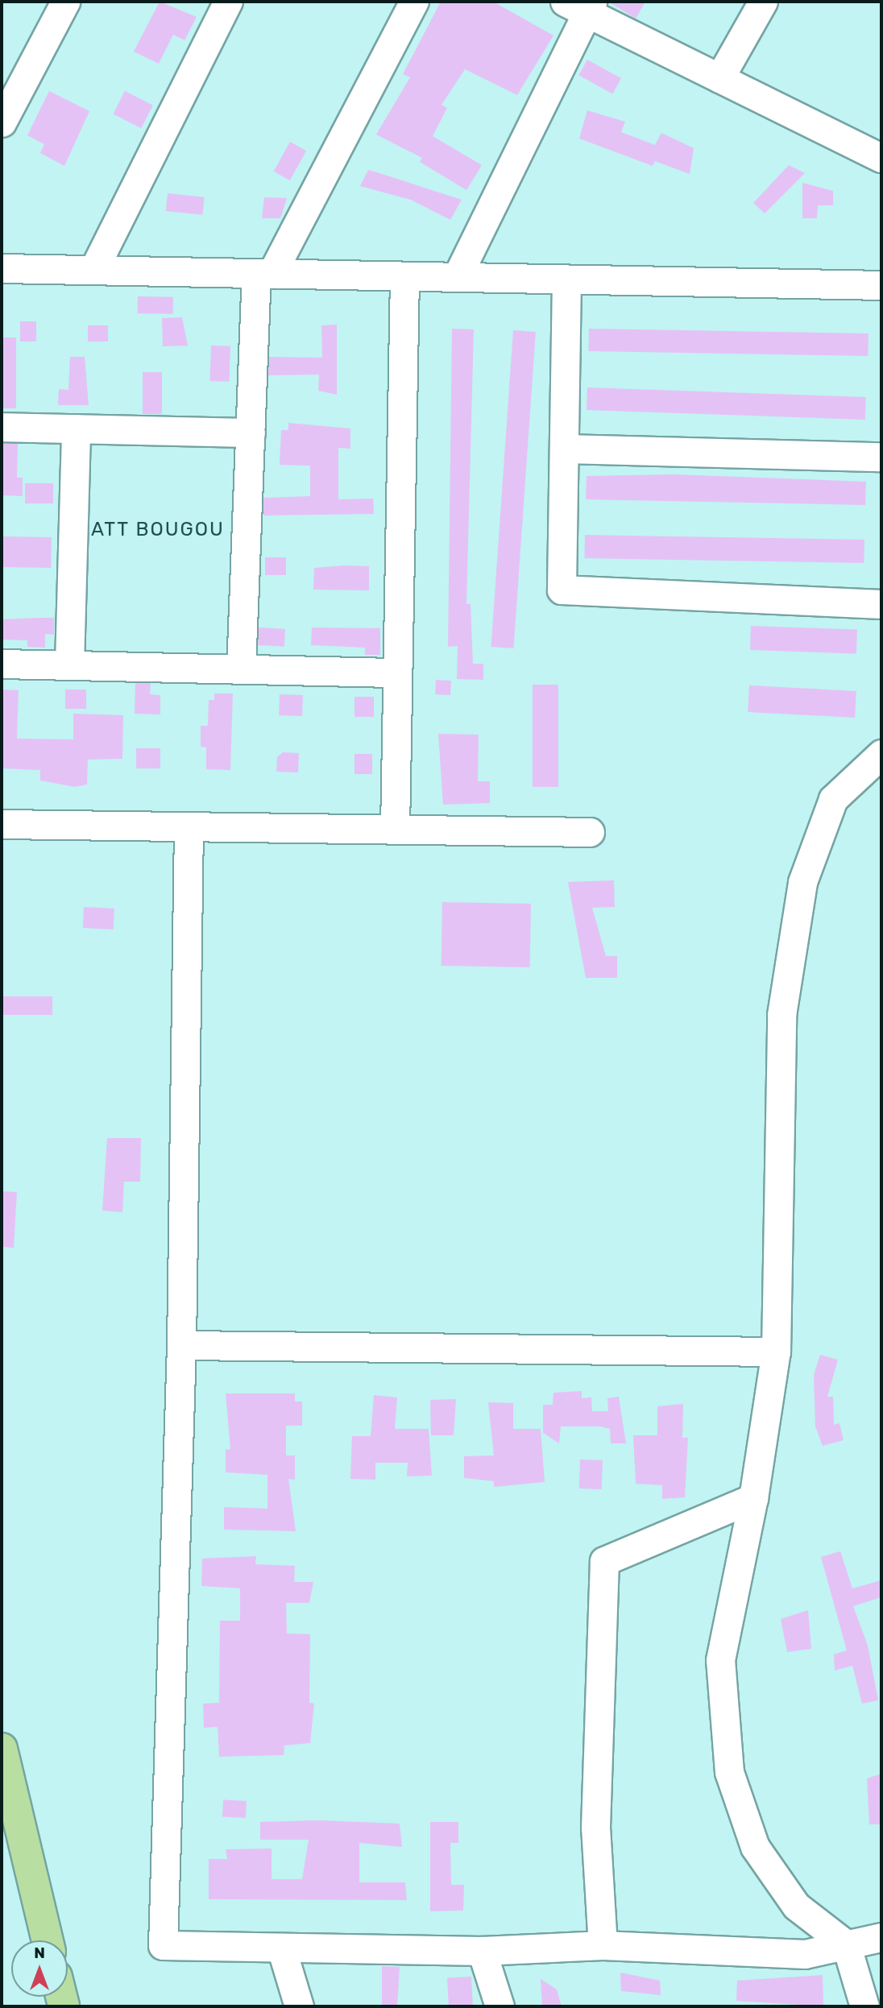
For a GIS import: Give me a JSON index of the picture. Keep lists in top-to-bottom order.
{
  "districts": ["ATT BOUGOU"],
  "north": "top"
}
